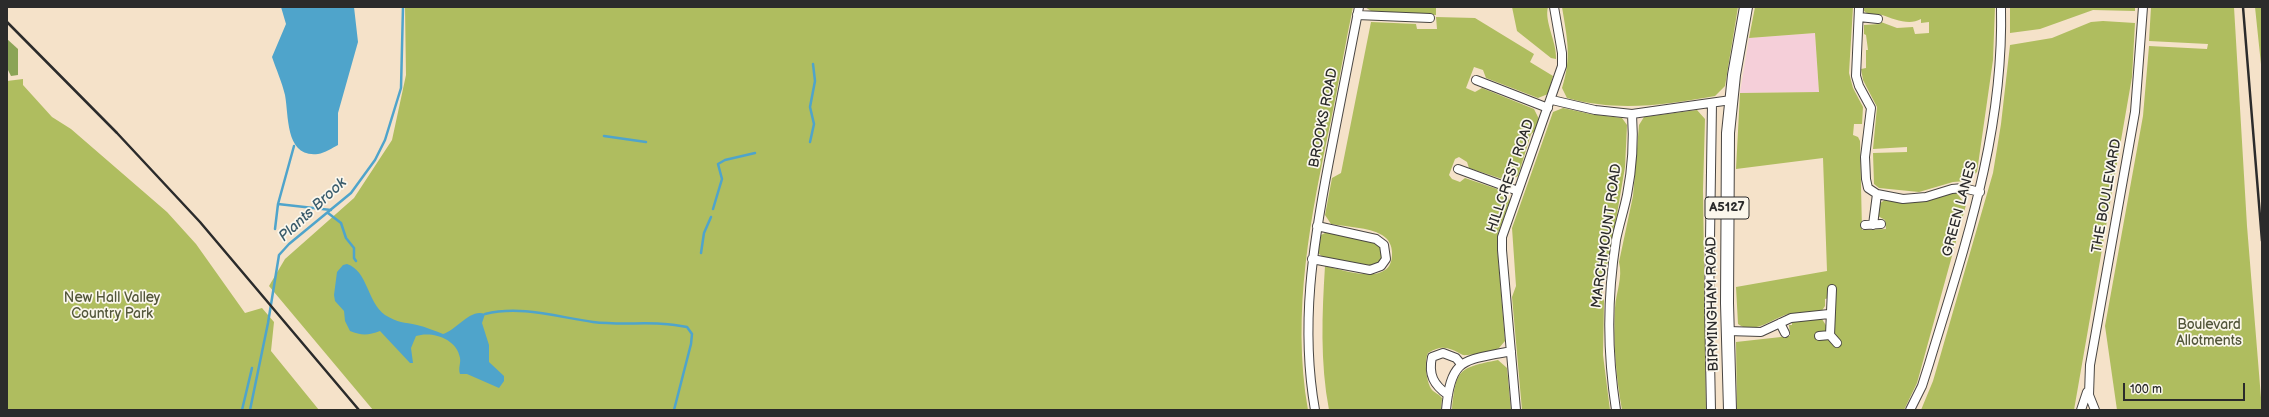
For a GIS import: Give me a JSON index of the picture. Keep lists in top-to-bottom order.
{
  "streets": {
    "main road": ["A5127", "BIRMINGHAM ROAD"],
    "street": [
      "BROOKS ROAD",
      "HILLCREST ROAD",
      "THE BOULEVARD",
      "GREEN LANES",
      "MARCHMOUNT ROAD"
    ]
  },
  "water": ["Plants Brook"],
  "parks": ["New Hall Valley Country Park", "Boulevard Allotments"],
  "scale_bar": "100 m"
}
